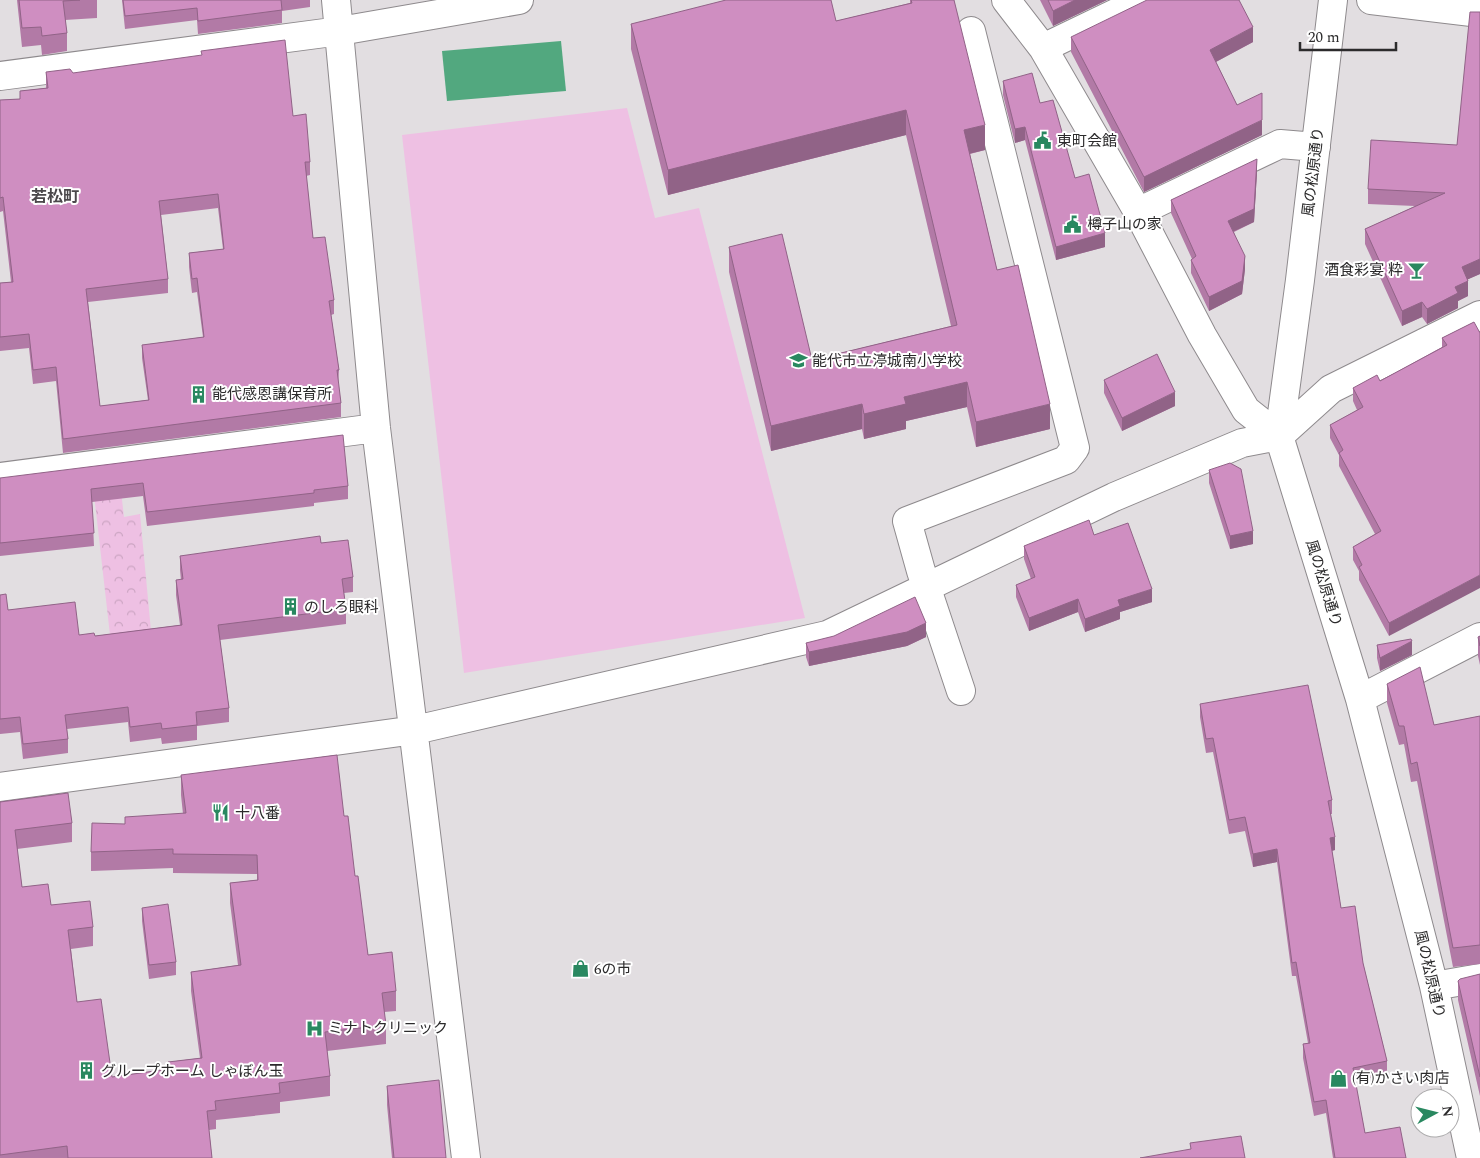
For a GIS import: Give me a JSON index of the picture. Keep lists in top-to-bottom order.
{
  "streets": {
    "street": ["風の松原通り"]
  },
  "districts": ["若松町"],
  "places": {
    "public building": ["東町会館", "樽子山の家"],
    "bar": ["酒食彩宴 粋"],
    "school or university": ["能代市立渟城南小学校"],
    "building": ["能代感恩講保育所", "のしろ眼科", "グループホーム しゃぼん玉"],
    "restaurant": ["十八番"],
    "shop": ["6の市", "(有)かさい肉店"],
    "hospital": ["ミナトクリニック"]
  },
  "scale_bar": "20 m",
  "north": "right"
}
